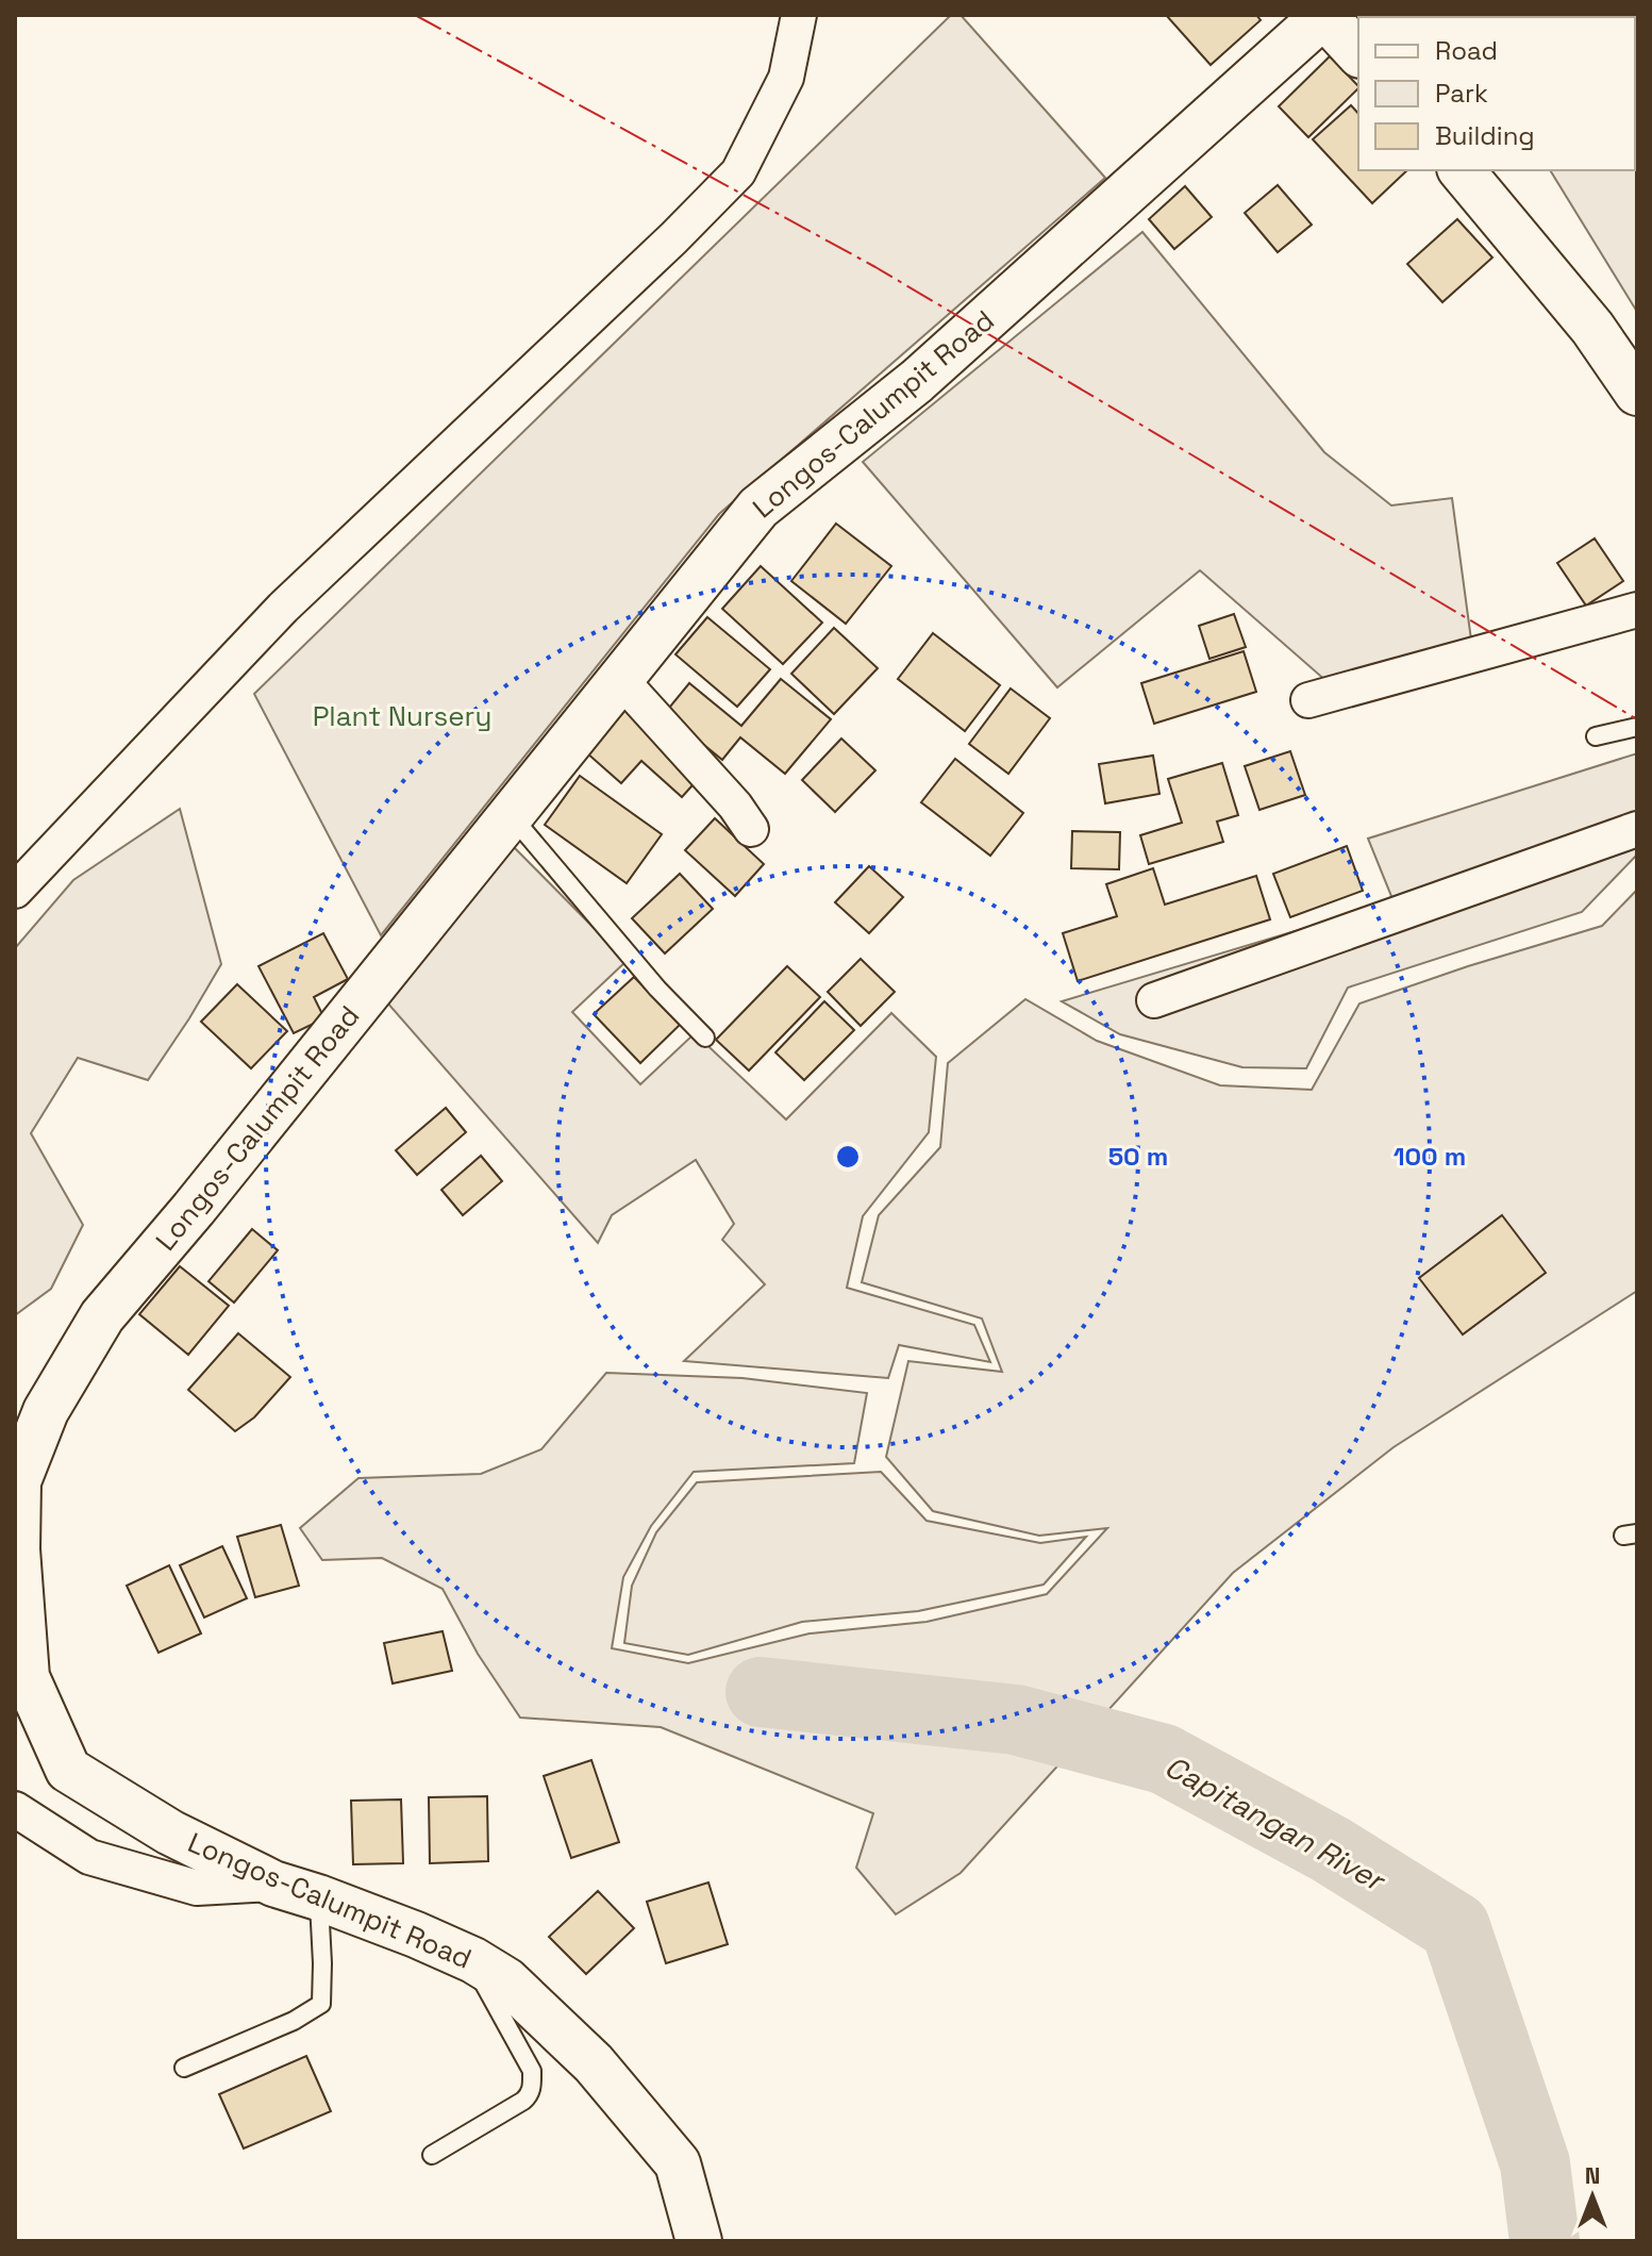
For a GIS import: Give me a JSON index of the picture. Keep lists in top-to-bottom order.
{
  "streets": {
    "street": ["Longos-Calumpit Road"]
  },
  "water": ["Capitangan River"],
  "parks": ["Plant Nursery"],
  "legend": ["Road", "Park", "Building"],
  "north": "top",
  "rings": ["50 m", "100 m"]
}
